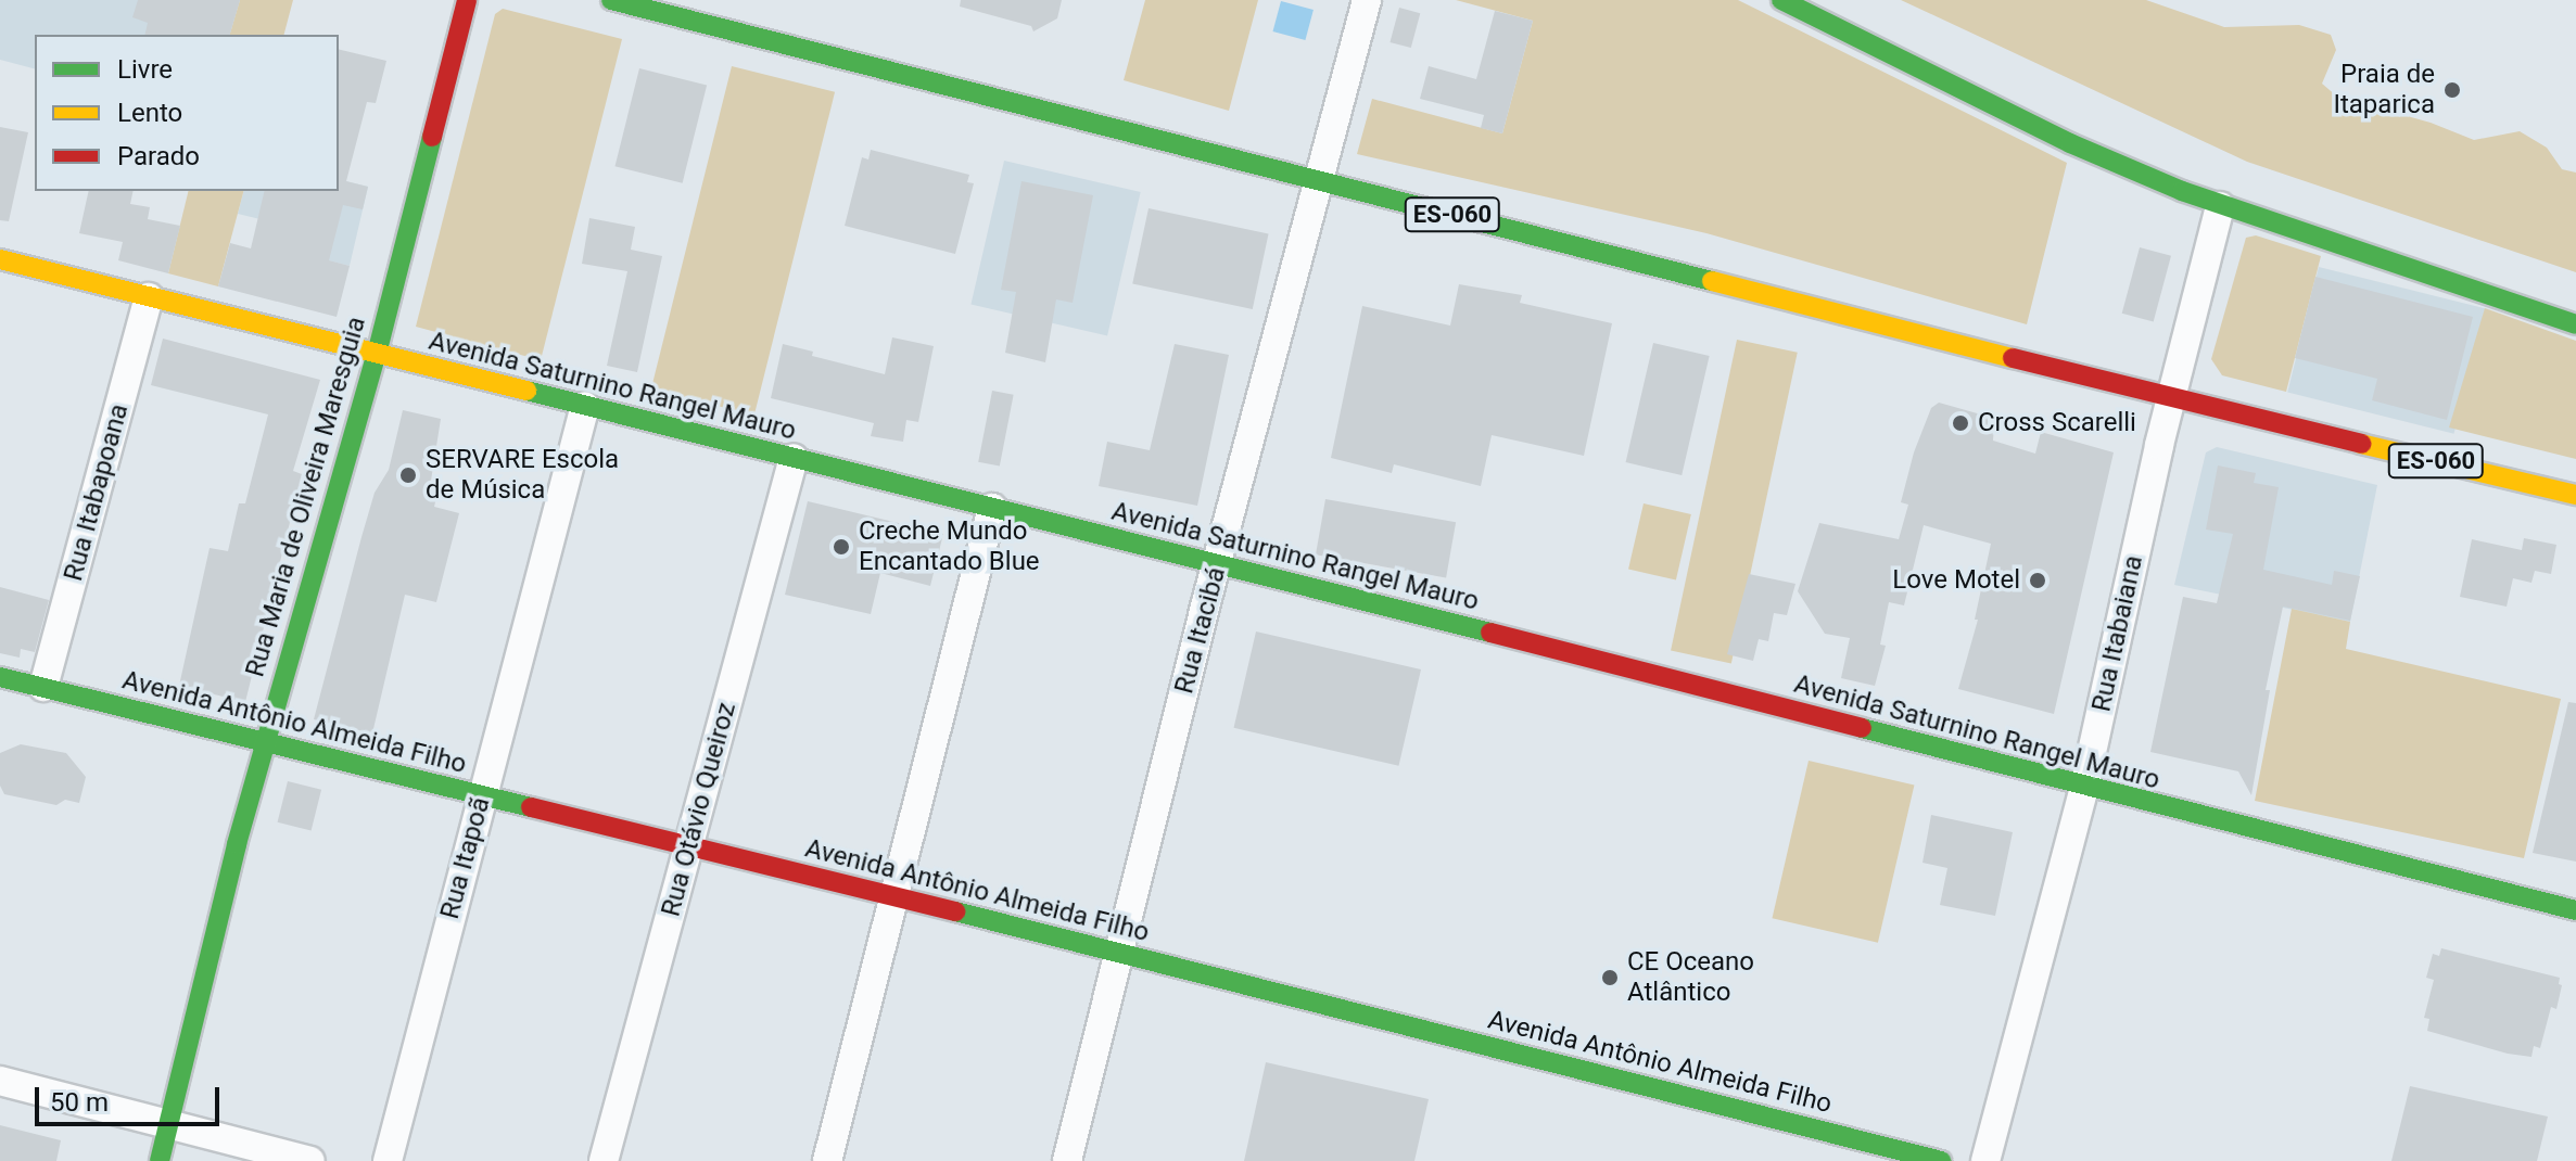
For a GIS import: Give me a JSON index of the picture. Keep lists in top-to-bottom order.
{
  "streets": {
    "main road": [
      "ES-060",
      "Avenida Saturnino Rangel Mauro",
      "Rua Maria de Oliveira Maresguia",
      "Avenida Antônio Almeida Filho"
    ],
    "street": [
      "Rua Itabapoana",
      "Rua Itacibá",
      "Rua Itabaiana",
      "Rua Otávio Queiroz",
      "Rua Itapoã"
    ]
  },
  "crossings": [
    ["ES-060", "Rua Itacibá"],
    ["ES-060", "Rua Itabaiana"],
    ["Avenida Saturnino Rangel Mauro", "Rua Itabapoana"],
    ["Avenida Saturnino Rangel Mauro", "Rua Maria de Oliveira Maresguia"],
    ["Avenida Saturnino Rangel Mauro", "Rua Itacibá"],
    ["Avenida Saturnino Rangel Mauro", "Rua Itabaiana"],
    ["Avenida Saturnino Rangel Mauro", "Rua Otávio Queiroz"],
    ["Avenida Saturnino Rangel Mauro", "Rua Itapoã"],
    ["Rua Itabapoana", "Avenida Antônio Almeida Filho"],
    ["Rua Maria de Oliveira Maresguia", "Avenida Antônio Almeida Filho"],
    ["Rua Itacibá", "Avenida Antônio Almeida Filho"],
    ["Avenida Antônio Almeida Filho", "Rua Otávio Queiroz"],
    ["Avenida Antônio Almeida Filho", "Rua Itapoã"]
  ],
  "places": [
    "Praia de Itaparica",
    "Cross Scarelli",
    "SERVARE Escola de Música",
    "Creche Mundo Encantado Blue",
    "Love Motel",
    "CE Oceano Atlântico"
  ],
  "legend": ["Livre", "Lento", "Parado"],
  "scale_bar": "50 m"
}
